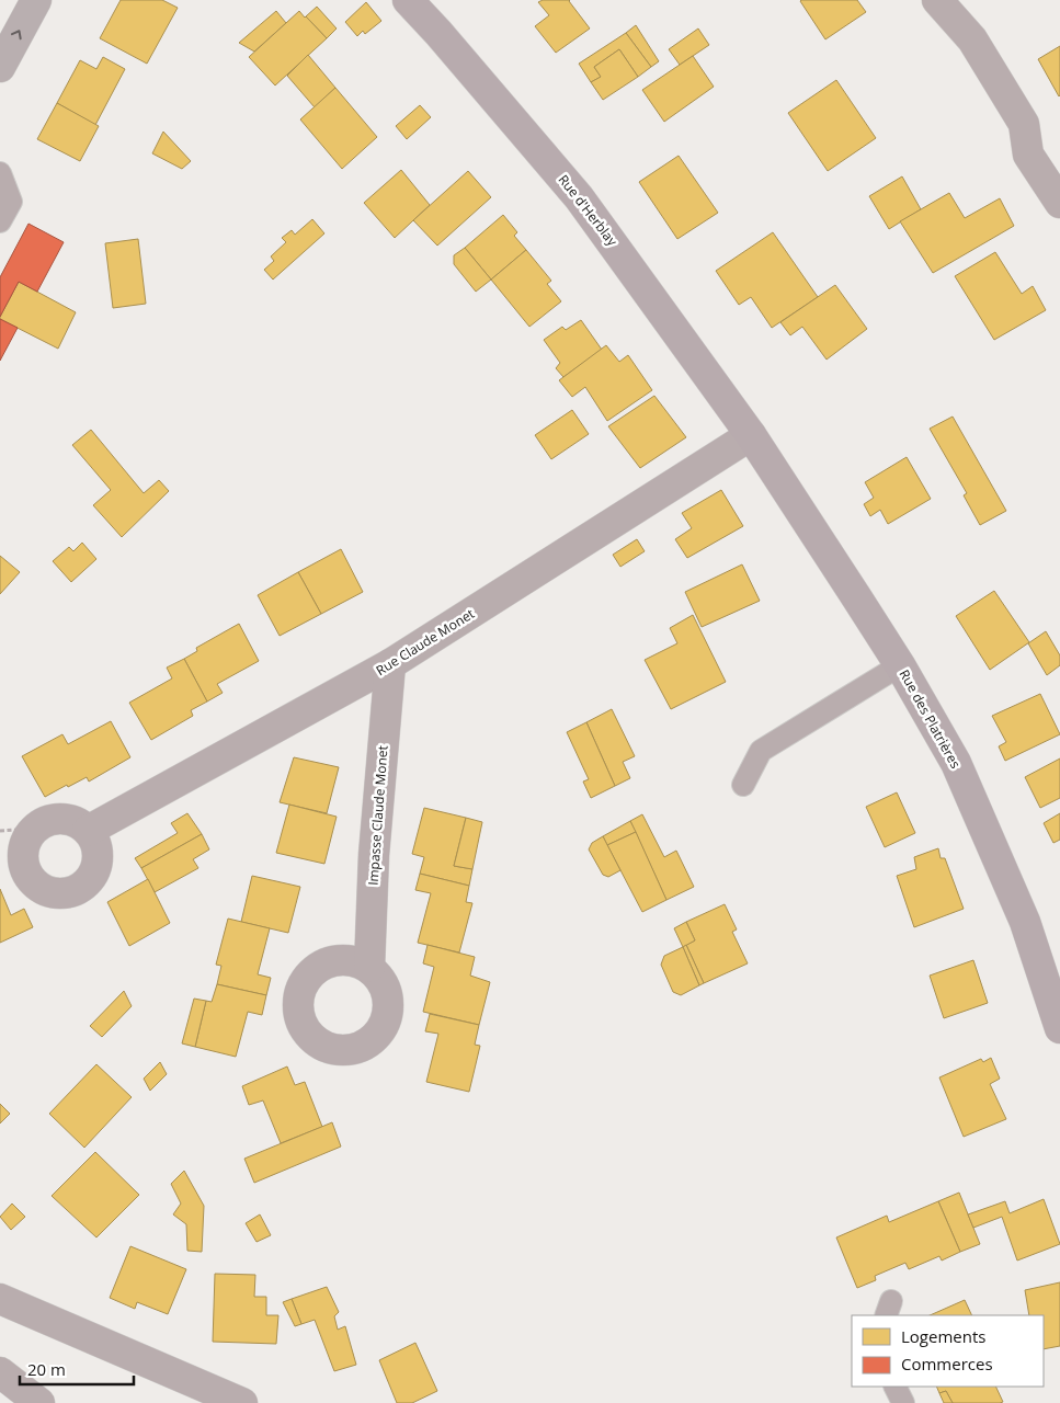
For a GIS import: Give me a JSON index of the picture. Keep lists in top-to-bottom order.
{
  "streets": {
    "main road": ["Rue d'Herblay", "Rue des Platrières"],
    "street": ["Rue Claude Monet", "Impasse Claude Monet"]
  },
  "crossings": [
    ["Rue d'Herblay", "Rue Claude Monet"],
    ["Rue d'Herblay", "Rue des Platrières"],
    ["Rue Claude Monet", "Rue des Platrières"],
    ["Rue Claude Monet", "Impasse Claude Monet"]
  ],
  "legend": ["Logements", "Commerces"],
  "scale_bar": "20 m"
}
